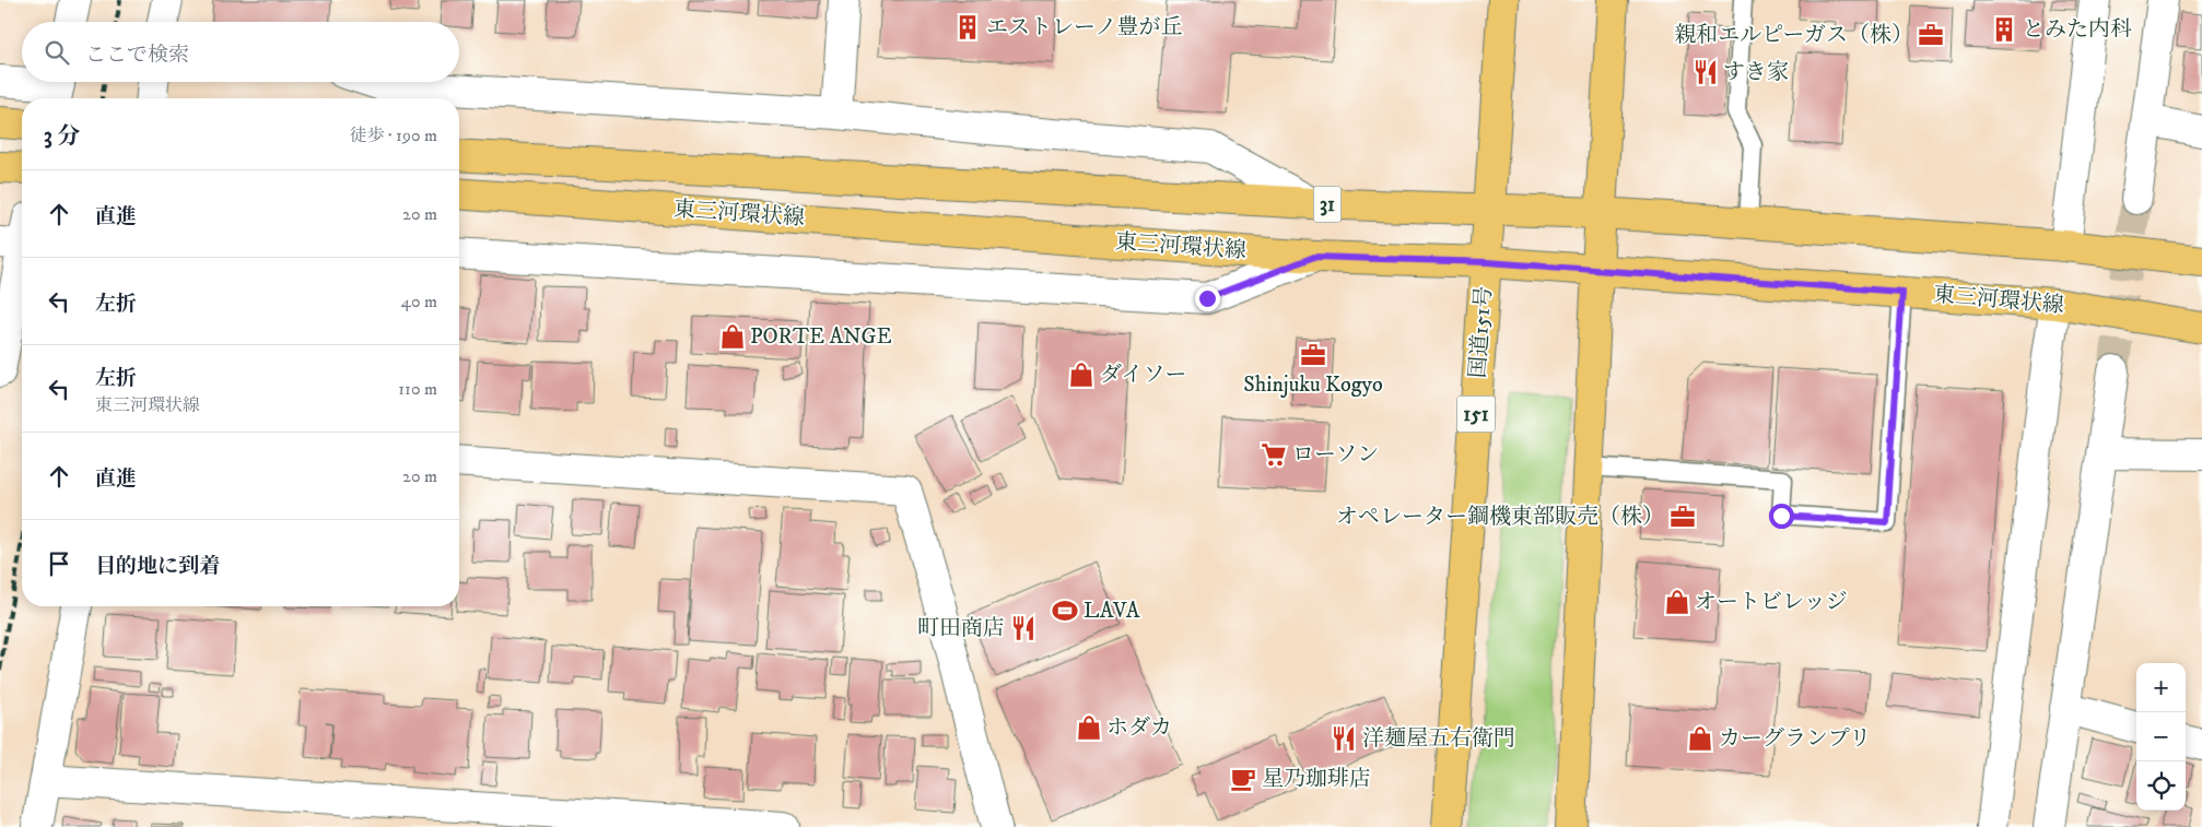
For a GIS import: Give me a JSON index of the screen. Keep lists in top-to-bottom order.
{
  "streets": {
    "main road": [
      "31",
      "東三河環状線",
      "国道151号",
      "151"
    ]
  },
  "crossings": [
    ["東三河環状線", "国道151号"]
  ],
  "places": {
    "building": ["エストレーノ豊が丘", "とみた内科"],
    "office": ["親和エルピーガス（株）", "Shinjuku Kogyo", "オペレーター鋼機東部販売（株）"],
    "restaurant": ["すき家", "町田商店", "洋麺屋五右衛門"],
    "shop": [
      "PORTE ANGE",
      "ダイソー",
      "オートビレッジ",
      "ホダカ",
      "カーグランプリ"
    ],
    "supermarket": ["ローソン"],
    "sports": ["LAVA"],
    "cafe": ["星乃珈琲店"]
  },
  "page": {
    "search": "ここで検索",
    "heading": ["3 分", "徒歩 · 190 m"],
    "list": [
      ["直進", "20 m"],
      ["左折", "40 m"],
      ["左折", "東三河環状線", "110 m"],
      ["直進", "20 m"],
      "目的地に到着"
    ],
    "map_buttons": ["+", "−"]
  }
}
